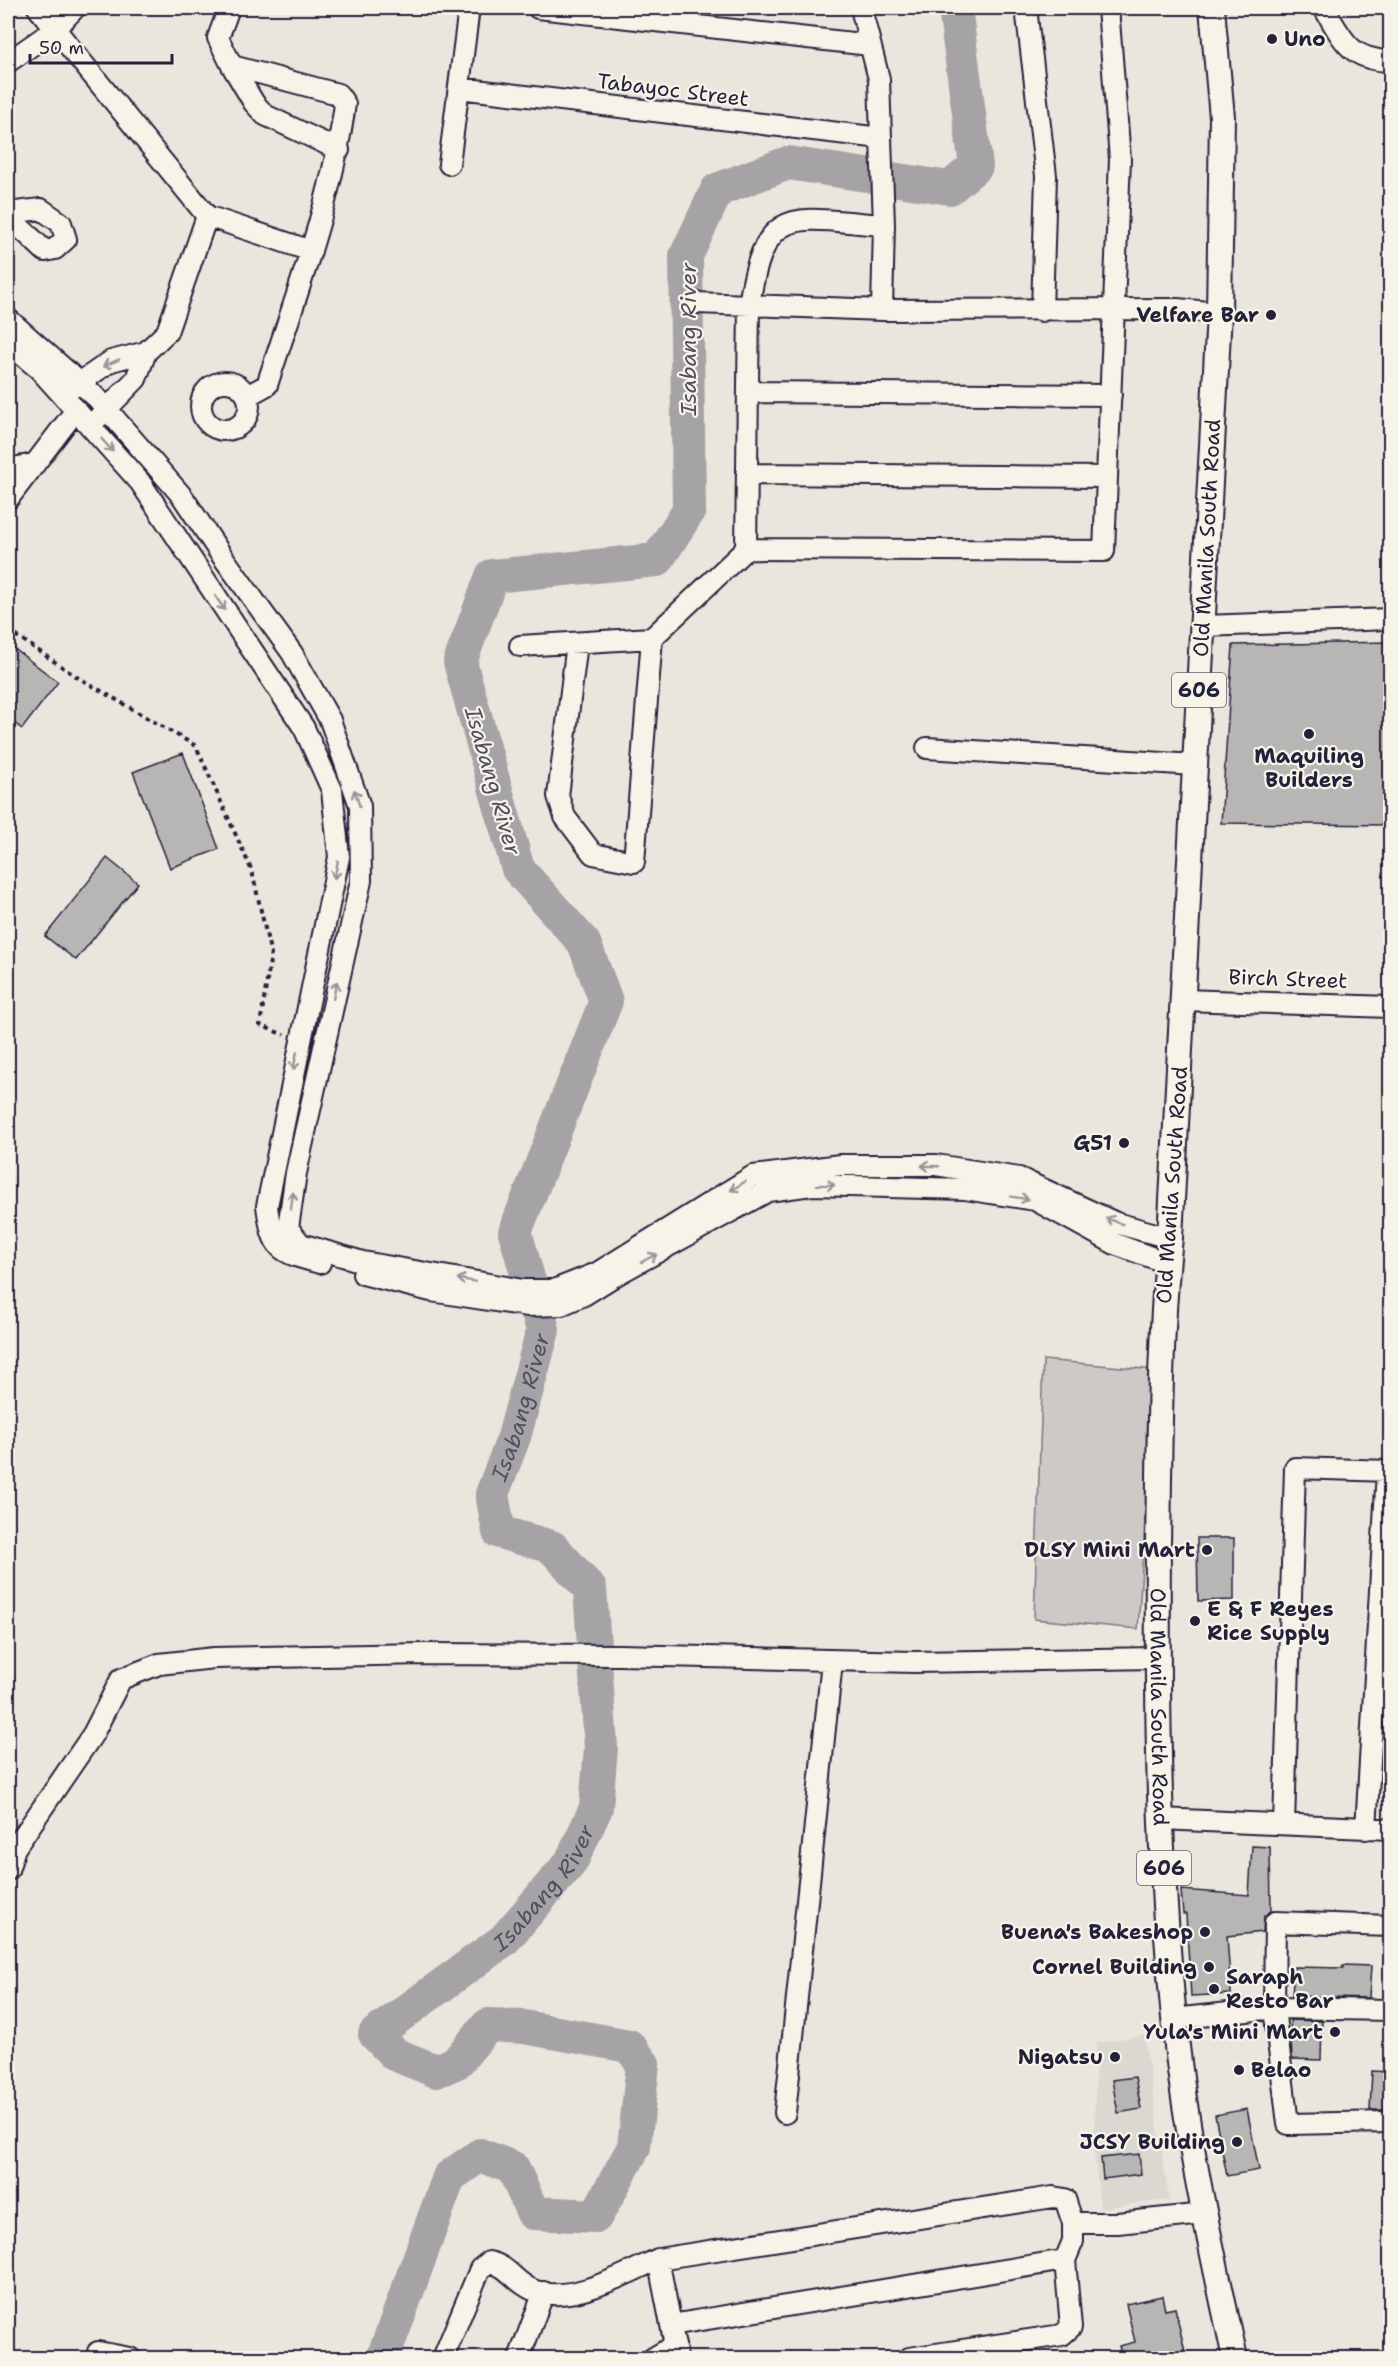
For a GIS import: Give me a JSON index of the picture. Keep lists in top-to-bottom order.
{
  "streets": {
    "main road": ["Old Manila South Road", "606"],
    "street": ["Tabayoc Street", "Birch Street"]
  },
  "crossings": [
    ["Old Manila South Road", "Birch Street"]
  ],
  "water": ["Isabang River"],
  "places": [
    "Uno",
    "Velfare Bar",
    "Maquiling Builders",
    "G51",
    "DLSY Mini Mart",
    "E & F Reyes Rice Supply",
    "Buena's Bakeshop",
    "Cornel Building",
    "Saraph Resto Bar",
    "Yula's Mini Mart",
    "Nigatsu",
    "Belao",
    "JCSY Building"
  ],
  "scale_bar": "50 m"
}
